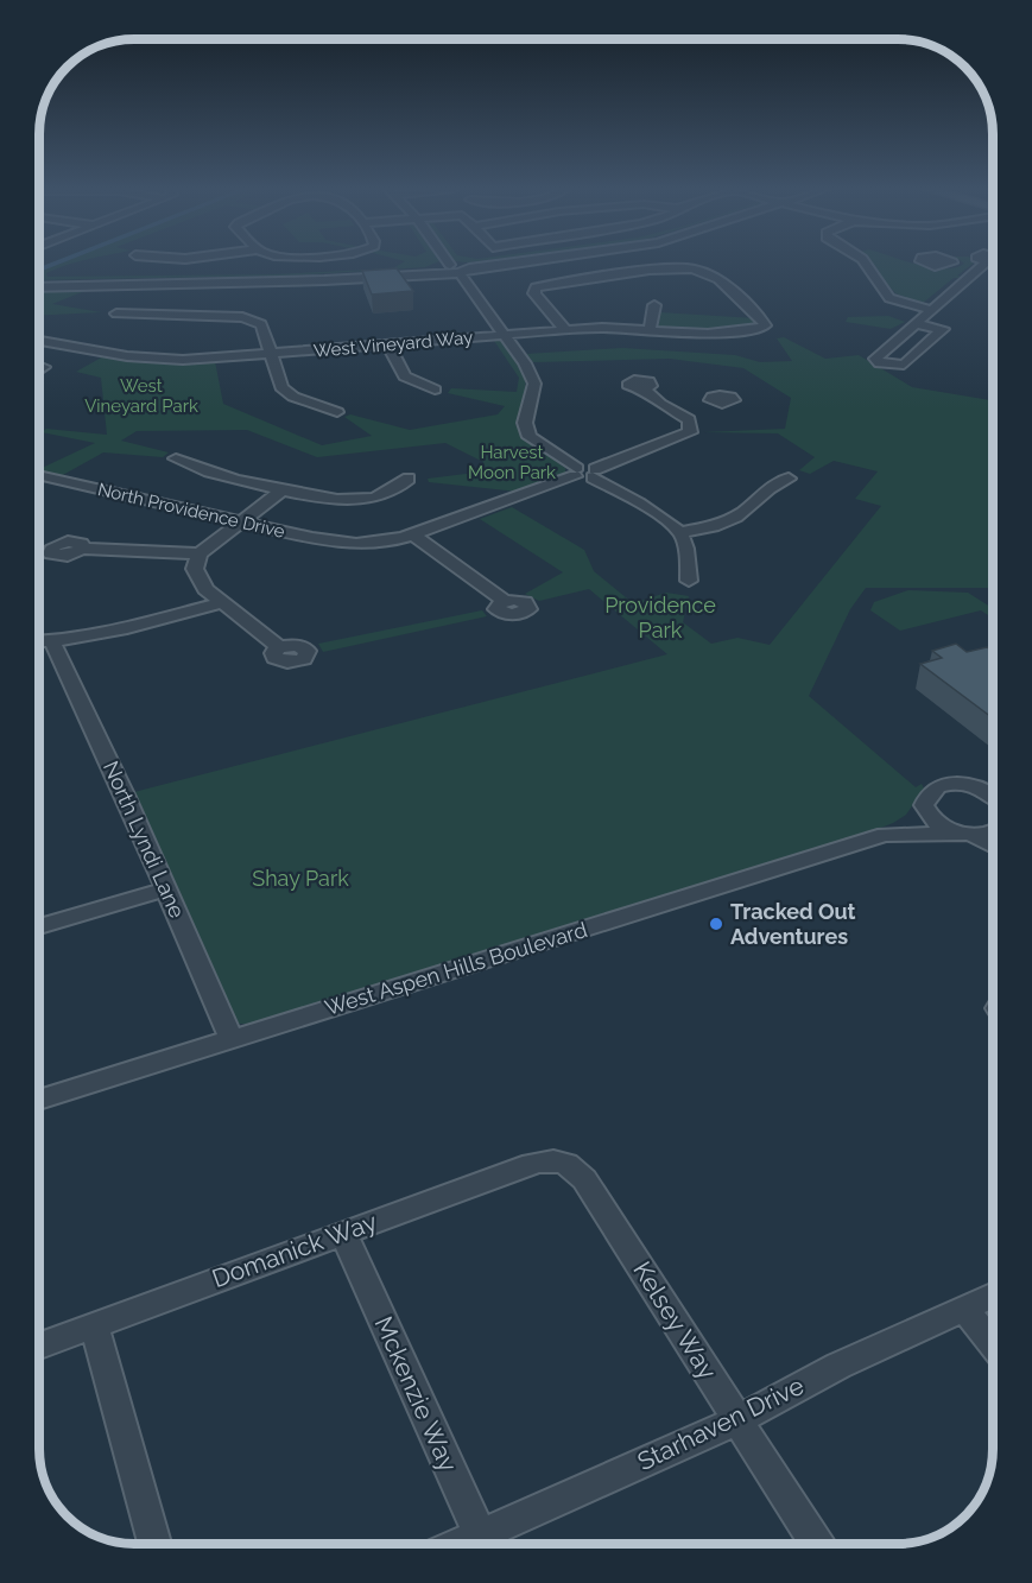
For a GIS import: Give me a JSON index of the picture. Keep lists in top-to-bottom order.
{
  "streets": {
    "street": [
      "West Vineyard Way",
      "North Providence Drive",
      "North Lyndi Lane",
      "West Aspen Hills Boulevard",
      "Domanick Way",
      "Kelsey Way",
      "Mckenzie Way",
      "Starhaven Drive"
    ]
  },
  "crossings": [
    ["North Lyndi Lane", "West Aspen Hills Boulevard"],
    ["Domanick Way", "Kelsey Way"],
    ["Domanick Way", "Mckenzie Way"],
    ["Kelsey Way", "Starhaven Drive"]
  ],
  "parks": [
    "West Vineyard Park",
    "Harvest Moon Park",
    "Providence Park",
    "Shay Park"
  ],
  "places": ["Tracked Out Adventures"]
}
